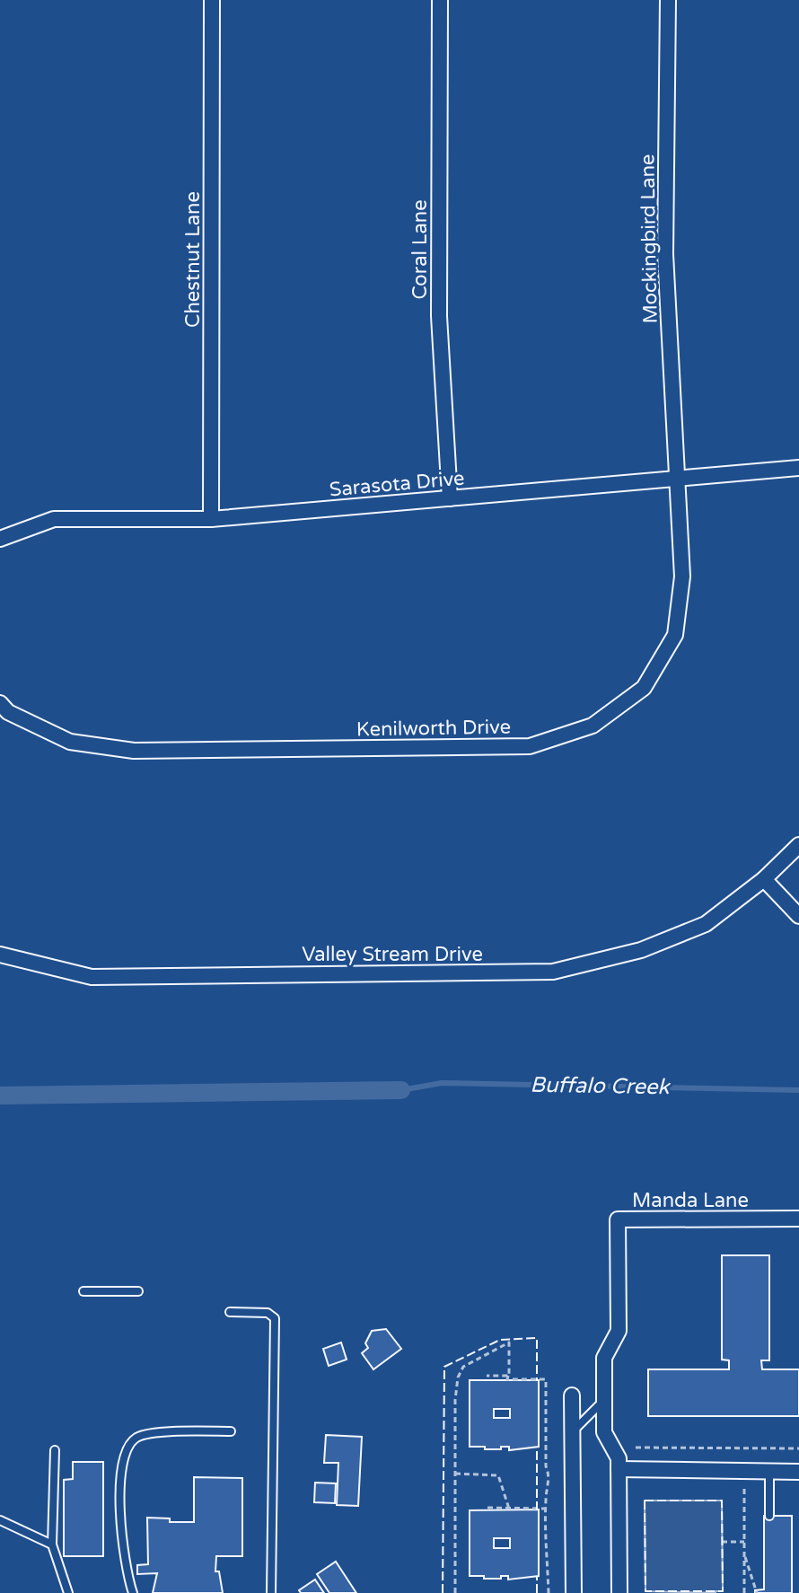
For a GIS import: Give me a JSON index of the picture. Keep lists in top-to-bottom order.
{
  "streets": {
    "street": [
      "Mockingbird Lane",
      "Coral Lane",
      "Chestnut Lane",
      "Sarasota Drive",
      "Kenilworth Drive",
      "Valley Stream Drive",
      "Manda Lane"
    ]
  },
  "crossings": [
    ["Mockingbird Lane", "Sarasota Drive"],
    ["Mockingbird Lane", "Kenilworth Drive"],
    ["Coral Lane", "Sarasota Drive"],
    ["Chestnut Lane", "Sarasota Drive"],
    ["Sarasota Drive", "Kenilworth Drive"]
  ],
  "water": ["Buffalo Creek"]
}
